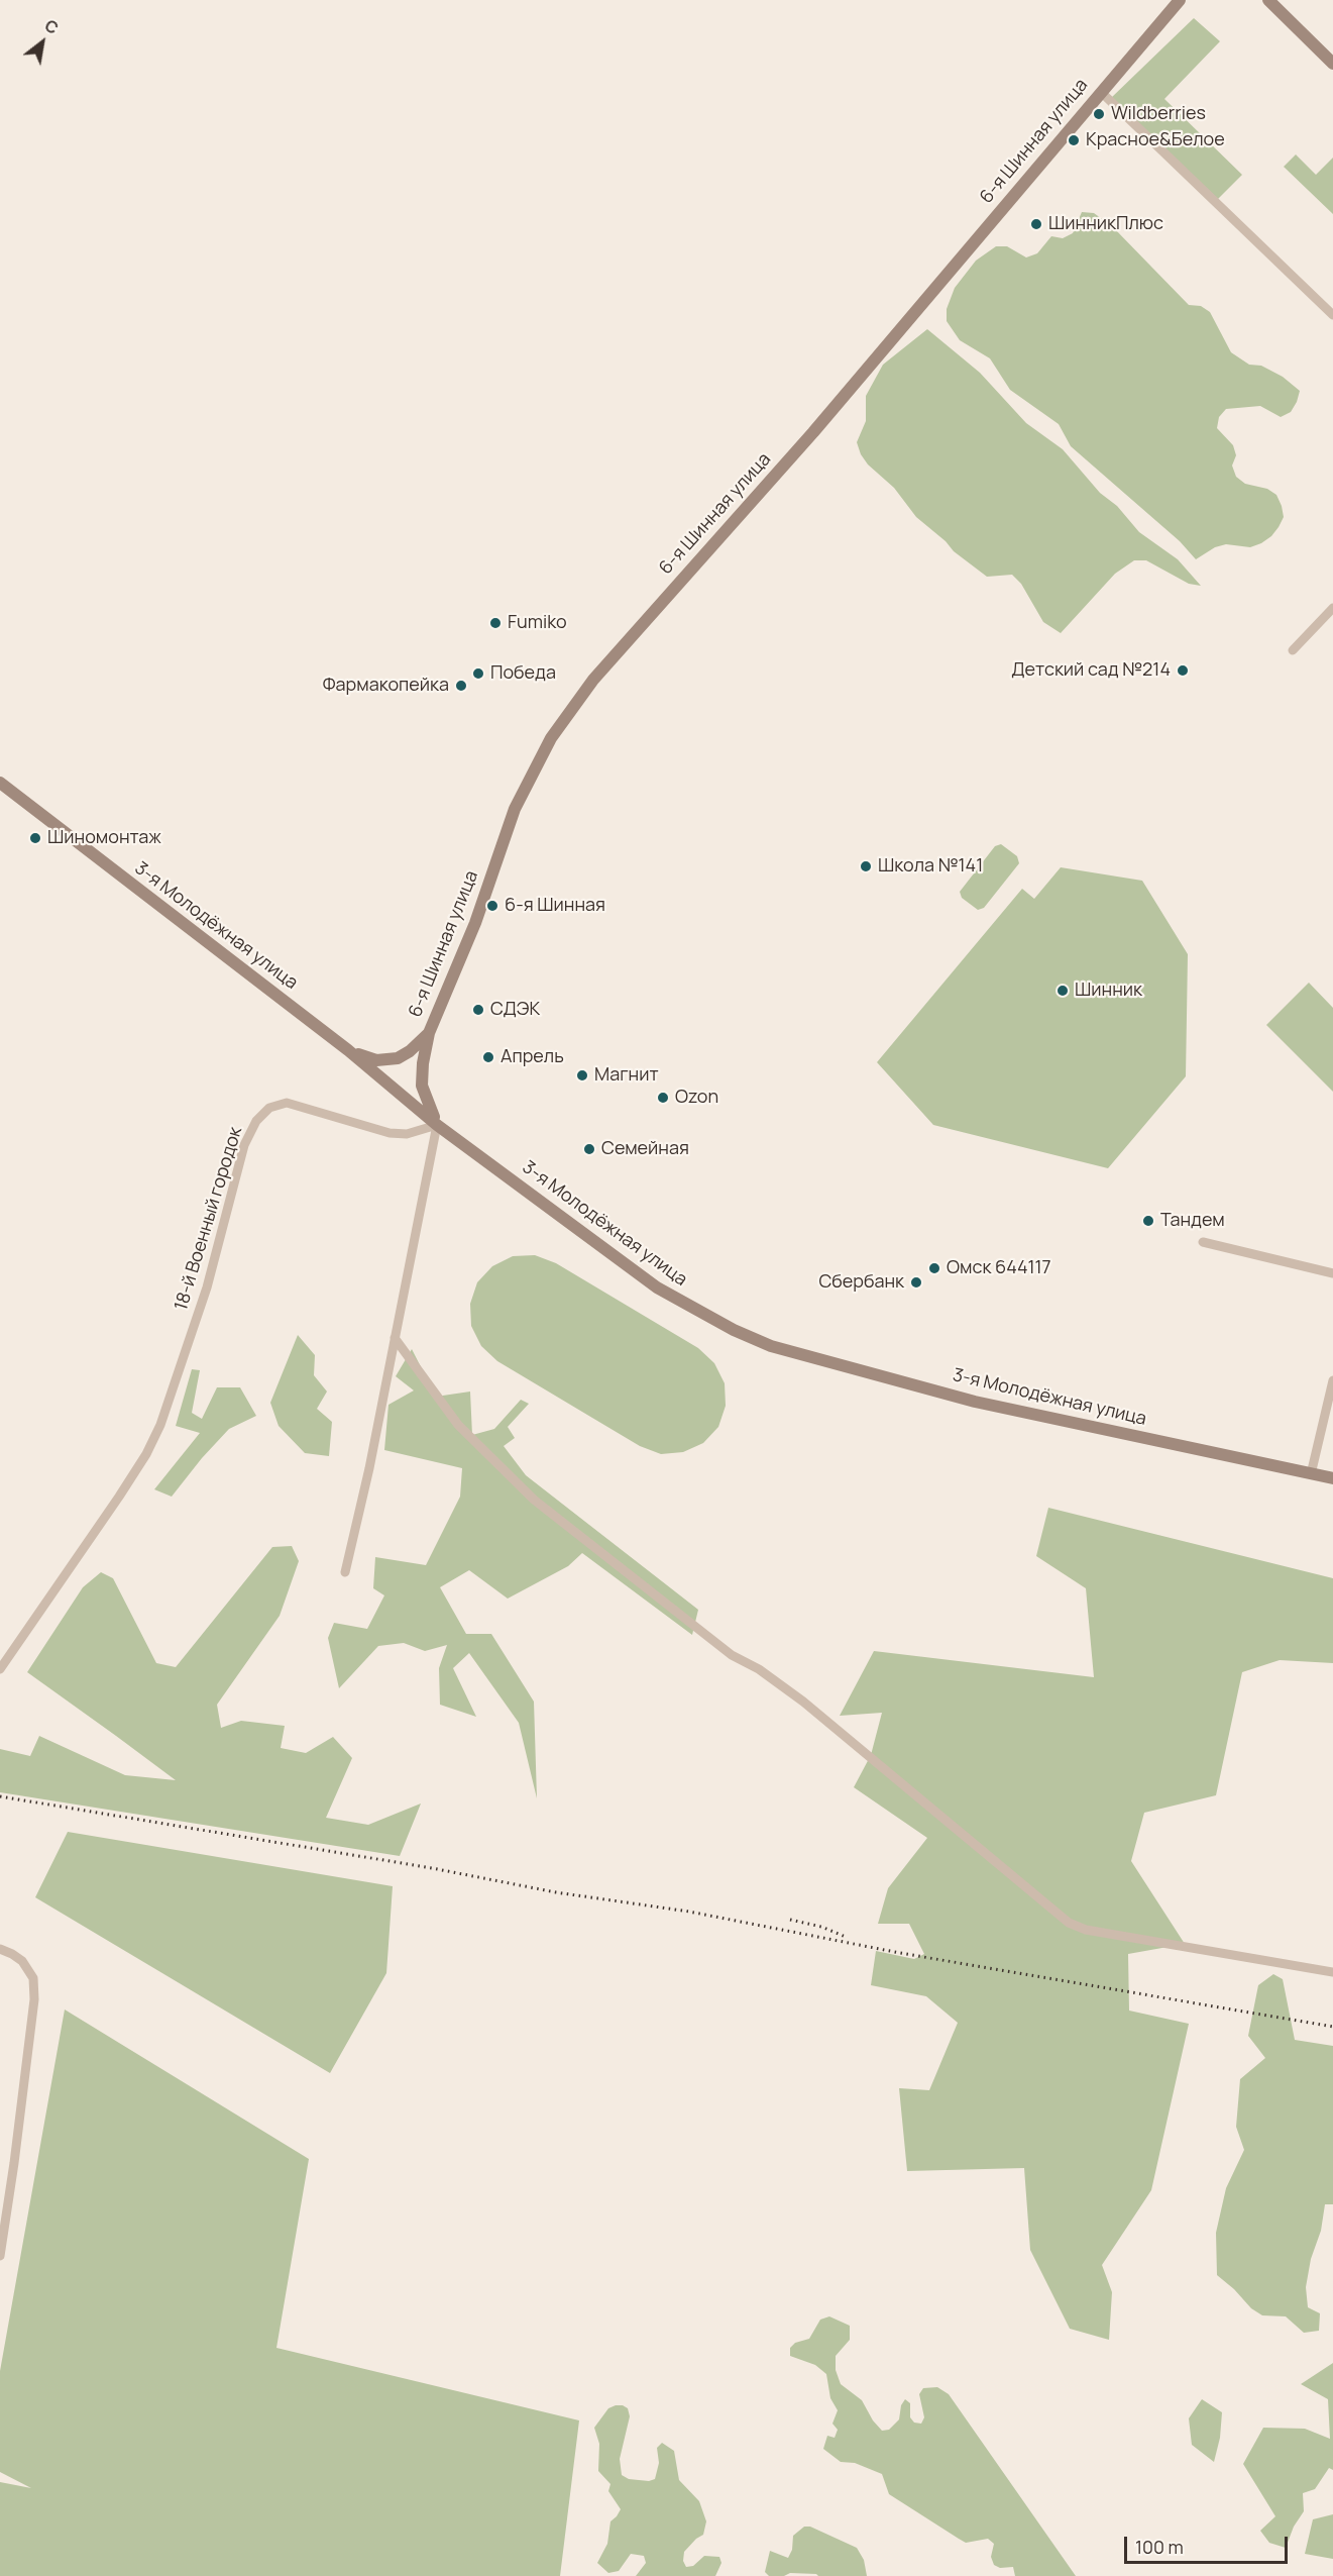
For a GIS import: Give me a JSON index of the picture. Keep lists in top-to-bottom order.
{
  "streets": {
    "main road": ["6-я Шинная улица", "3-я Молодёжная улица"],
    "street": ["18-й Военный городок"]
  },
  "crossings": [
    ["6-я Шинная улица", "3-я Молодёжная улица"],
    ["6-я Шинная улица", "18-й Военный городок"],
    ["3-я Молодёжная улица", "18-й Военный городок"]
  ],
  "places": [
    "Wildberries",
    "Красное&Белое",
    "ШинникПлюс",
    "Fumiko",
    "Детский сад №214",
    "Победа",
    "Фармакопейка",
    "Шиномонтаж",
    "Школа №141",
    "6-я Шинная",
    "Шинник",
    "СДЭК",
    "Апрель",
    "Магнит",
    "Ozon",
    "Семейная",
    "Тандем",
    "Омск 644117",
    "Сбербанк"
  ],
  "scale_bar": "100 m",
  "north": "top right"
}
